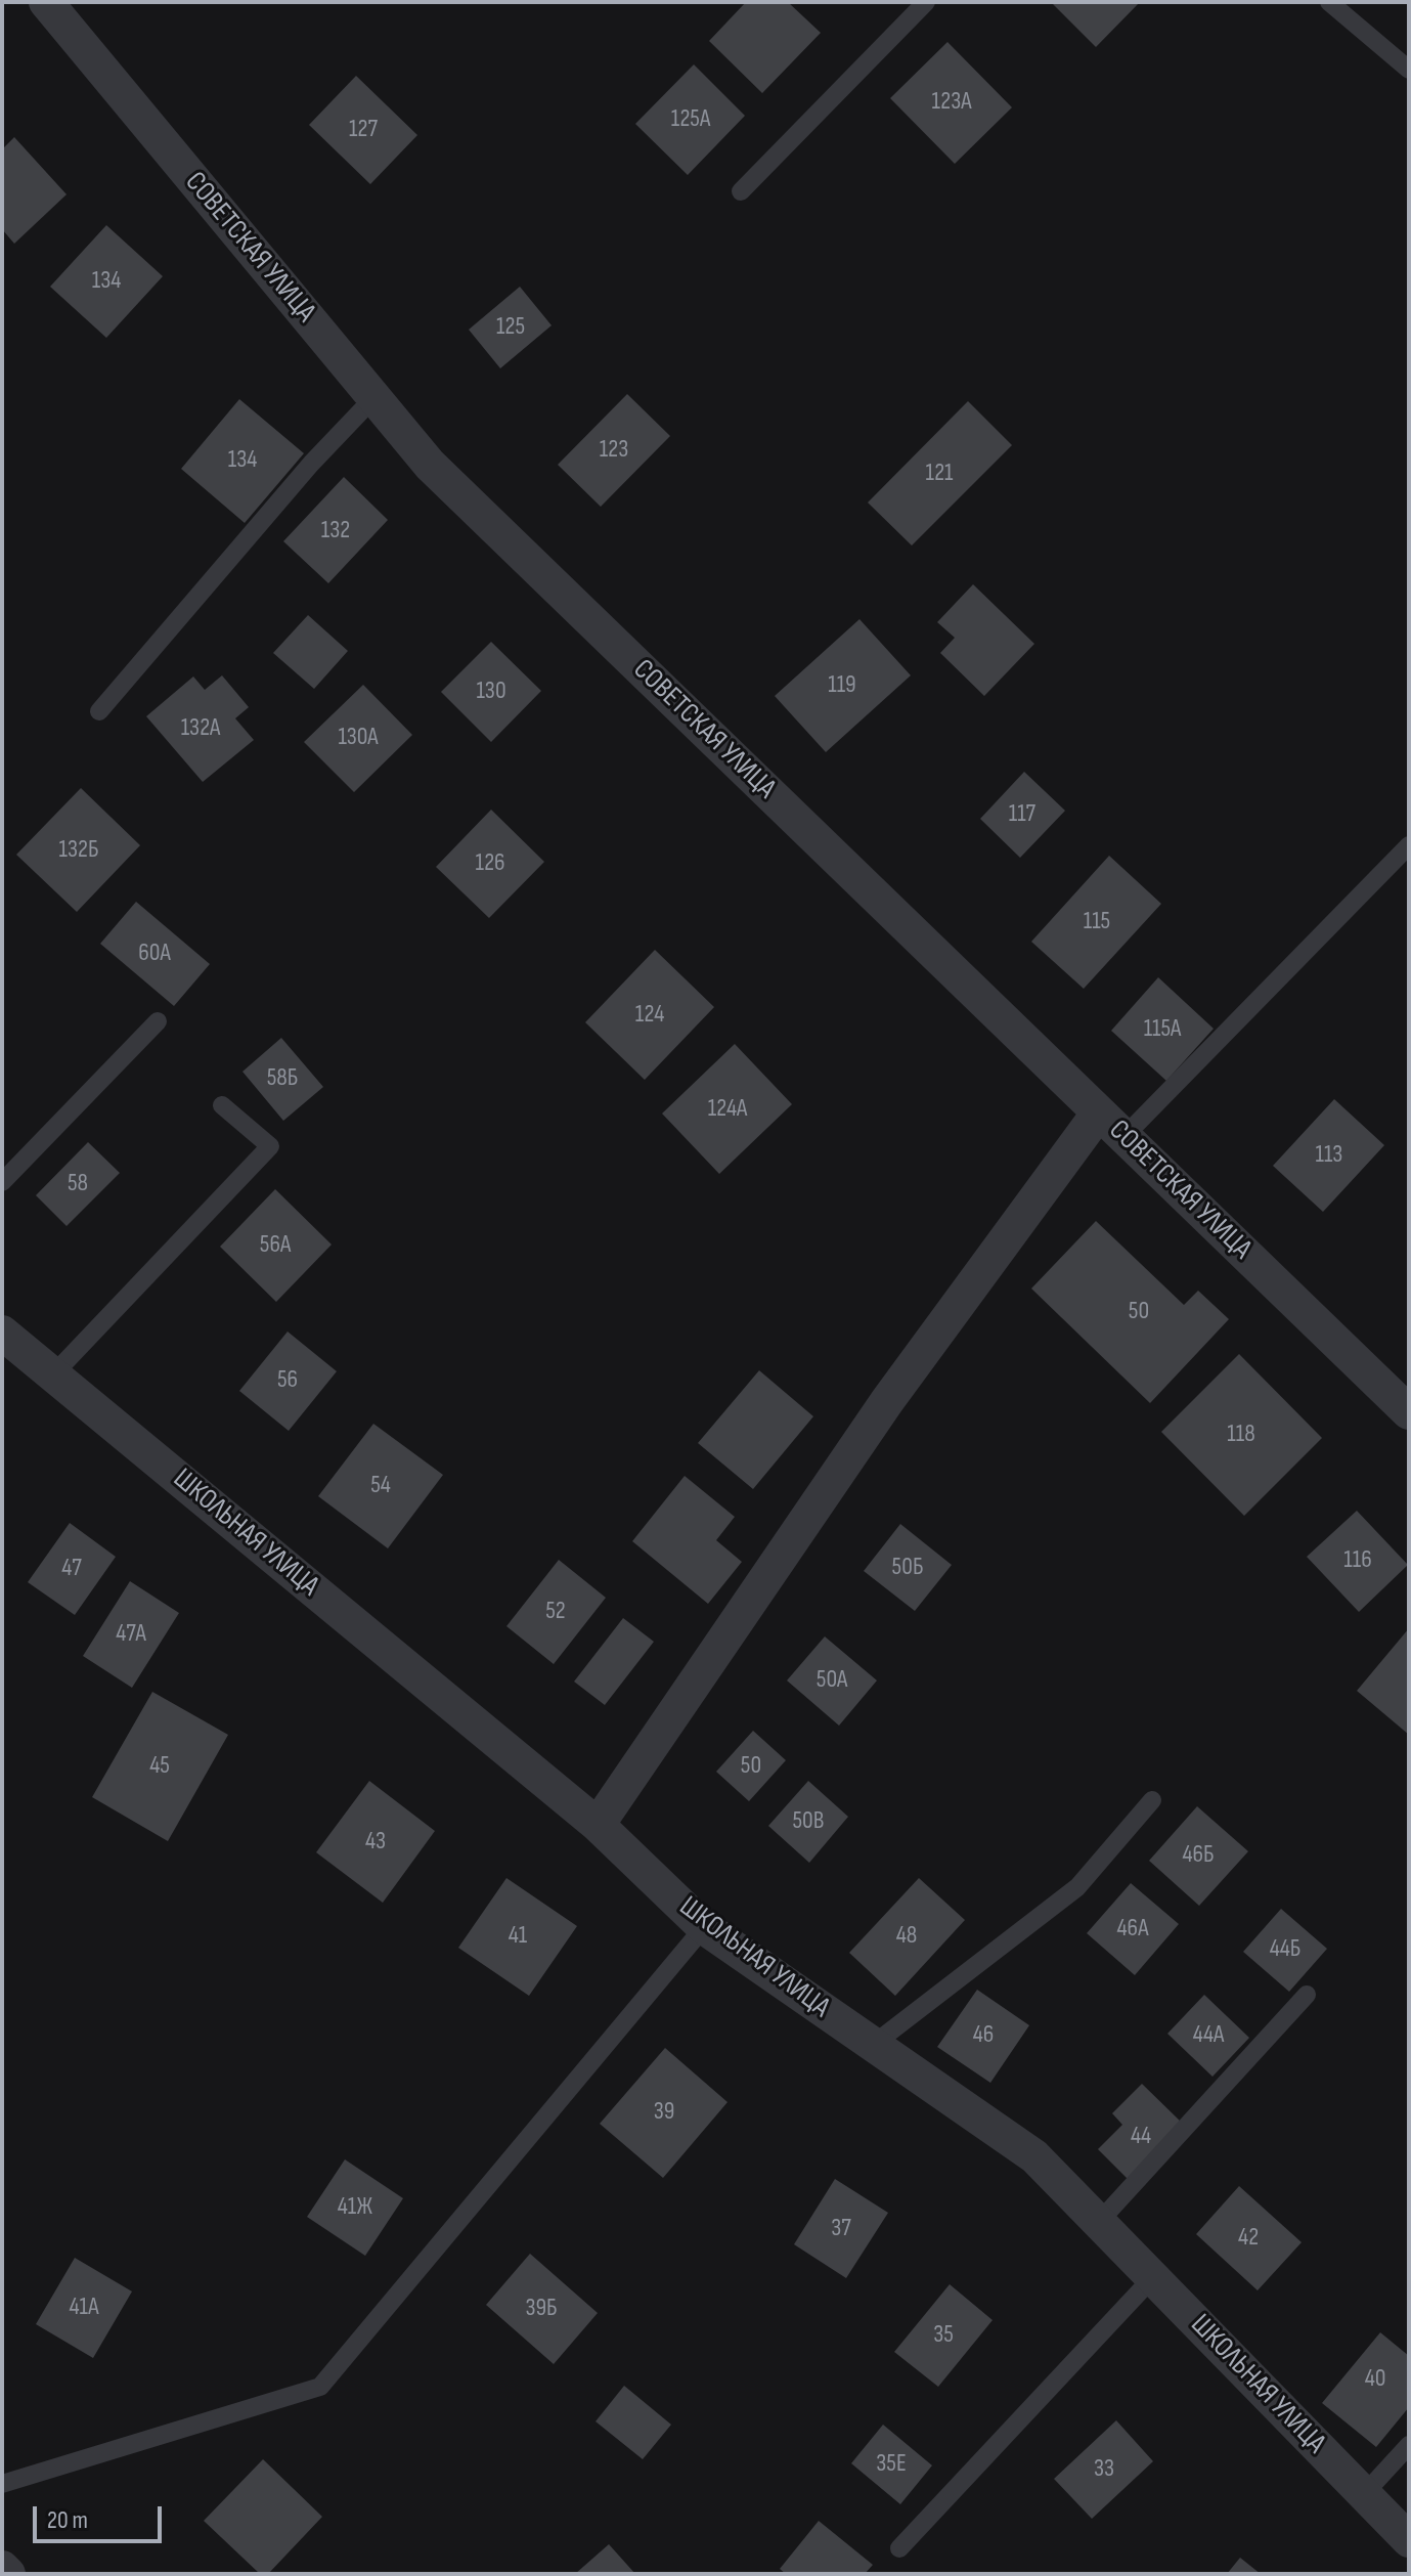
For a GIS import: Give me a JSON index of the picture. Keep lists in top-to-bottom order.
{
  "streets": {
    "street": ["СОВЕТСКАЯ УЛИЦА", "ШКОЛЬНАЯ УЛИЦА"]
  },
  "house_numbers": [
    "123А",
    "125А",
    "127",
    "134",
    "125",
    "123",
    "134",
    "121",
    "132",
    "119",
    "130",
    "132А",
    "130А",
    "117",
    "132Б",
    "126",
    "115",
    "60А",
    "124",
    "115А",
    "58Б",
    "124А",
    "113",
    "58",
    "56А",
    "50",
    "56",
    "118",
    "54",
    "116",
    "50Б",
    "47",
    "52",
    "47А",
    "50А",
    "45",
    "50",
    "50В",
    "43",
    "46Б",
    "46А",
    "41",
    "48",
    "44Б",
    "46",
    "44А",
    "39",
    "44",
    "41Ж",
    "37",
    "42",
    "41А",
    "39Б",
    "35",
    "40",
    "35Е",
    "33"
  ],
  "scale_bar": "20 m"
}
